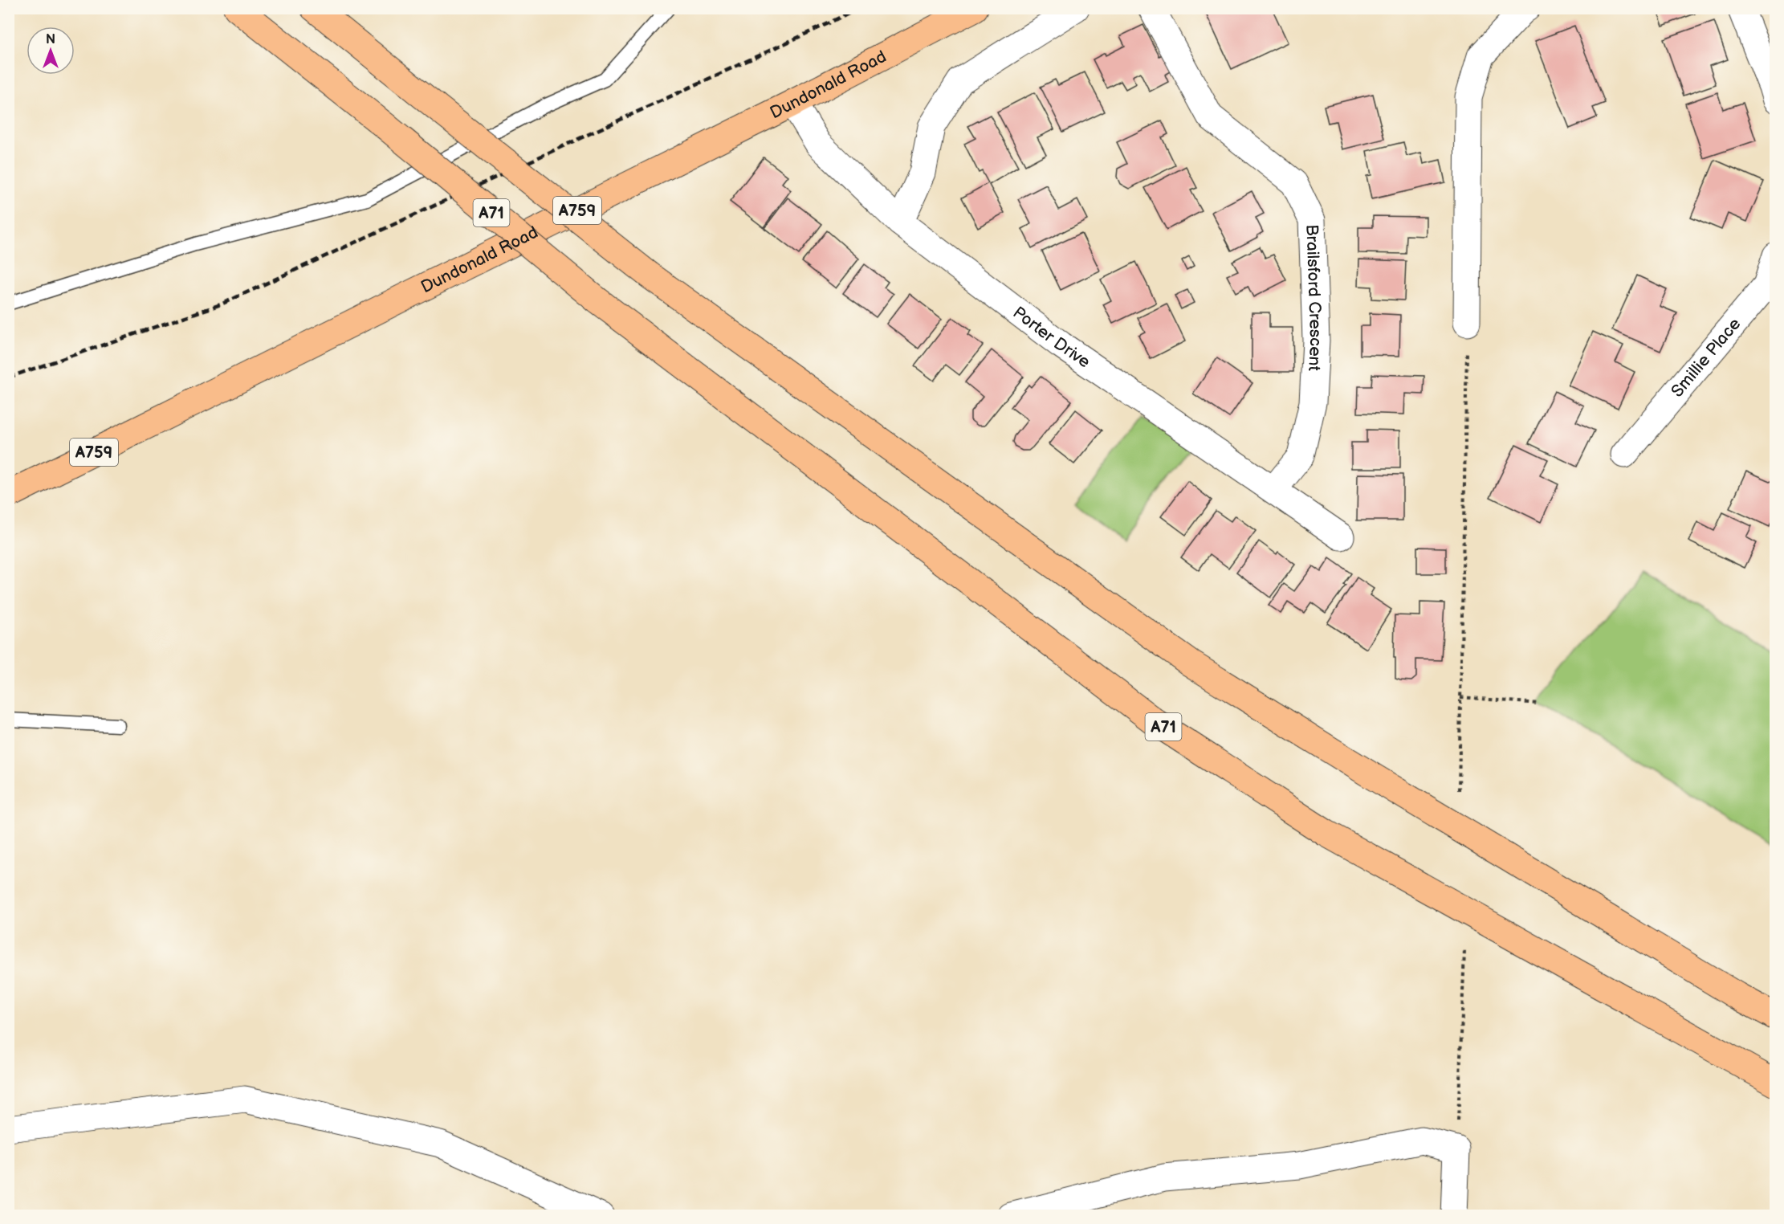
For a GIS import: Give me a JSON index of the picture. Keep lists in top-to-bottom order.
{
  "streets": {
    "main road": ["Dundonald Road", "A759", "A71"],
    "street": ["Brailsford Crescent", "Porter Drive", "Smillie Place"]
  },
  "crossings": [
    ["Dundonald Road", "Porter Drive"],
    ["Brailsford Crescent", "Porter Drive"]
  ],
  "north": "top"
}
